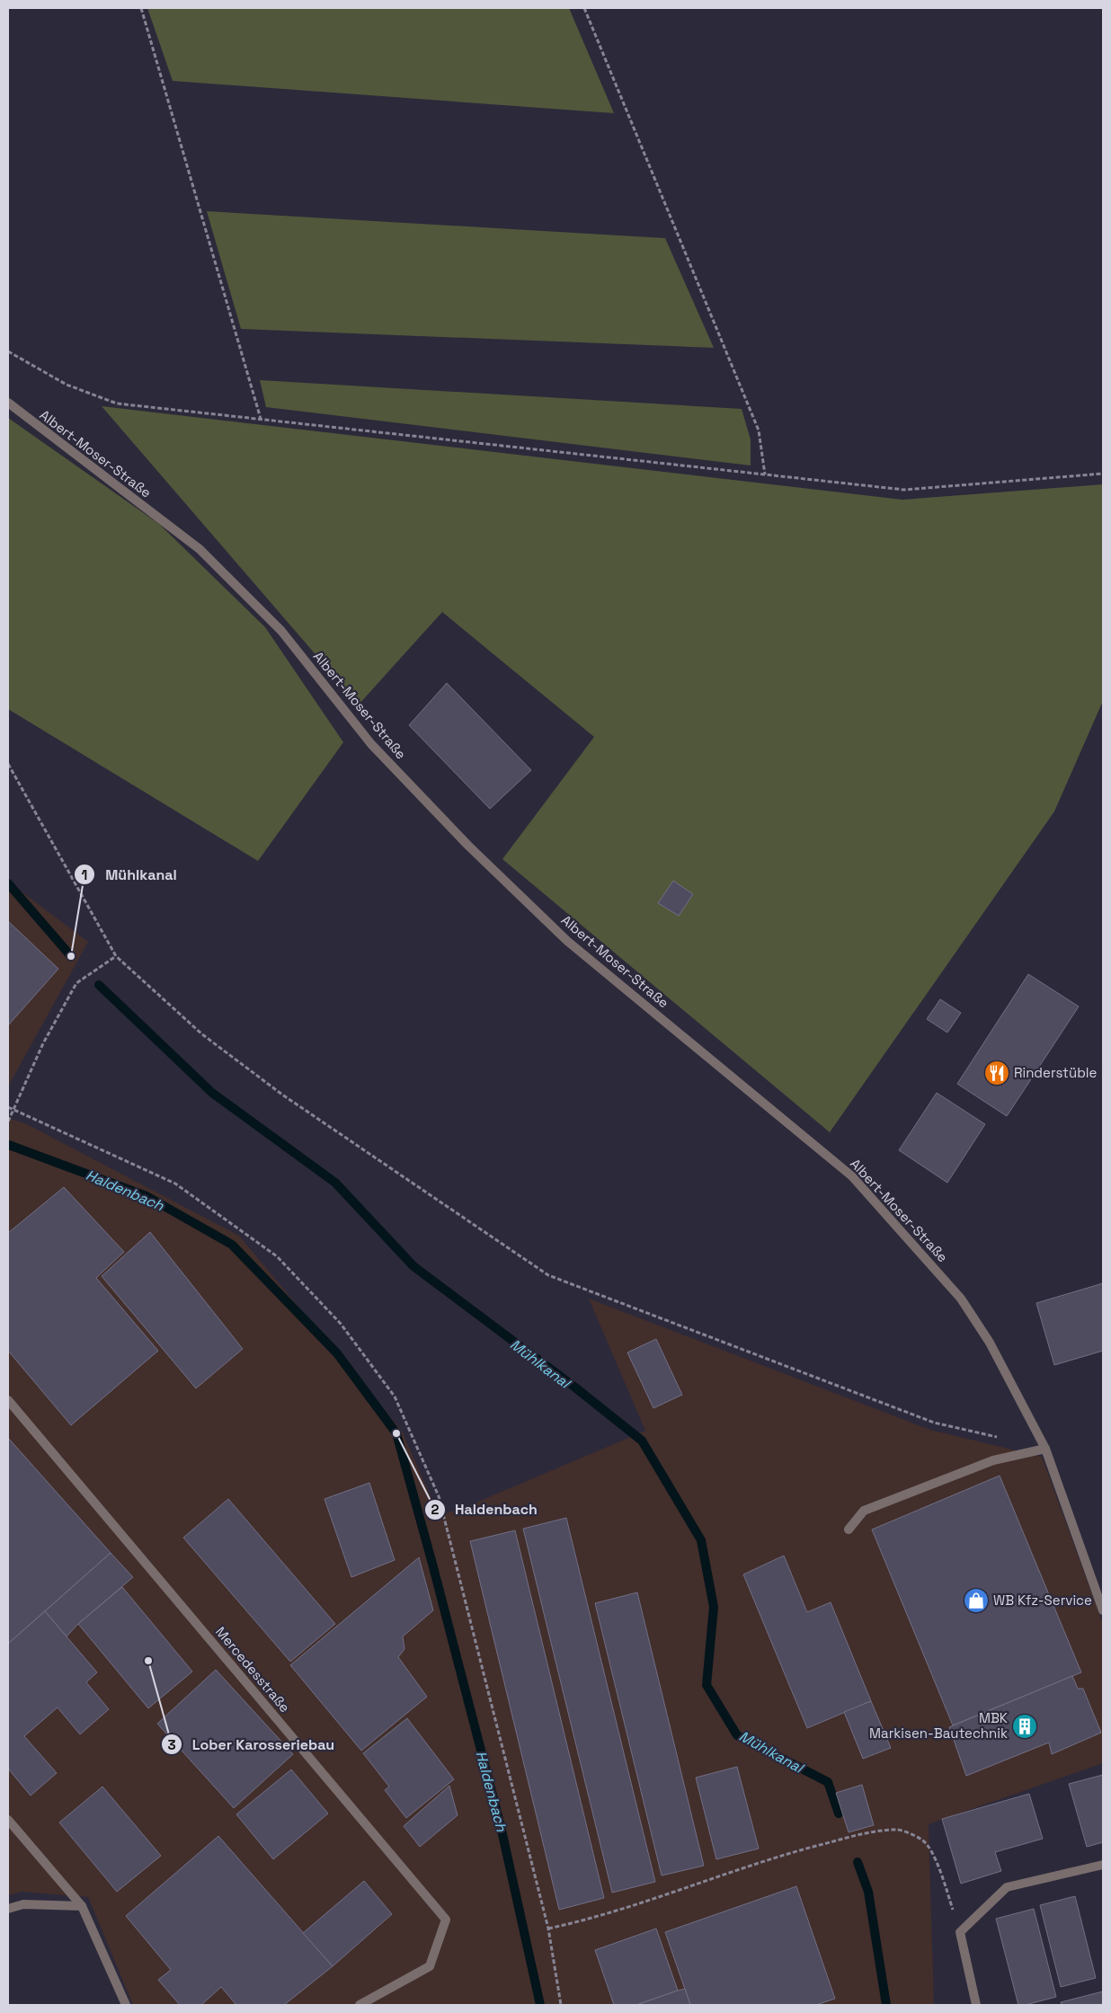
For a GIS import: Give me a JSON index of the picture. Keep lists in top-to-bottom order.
{
  "streets": {
    "street": ["Albert-Moser-Straße", "Mercedesstraße"]
  },
  "water": ["Haldenbach", "Mühlkanal"],
  "places": {
    "other": ["Mühlkanal", "Haldenbach", "Lober Karosseriebau"],
    "restaurant": ["Rinderstüble"],
    "shop": ["WB Kfz-Service"],
    "building": ["MBK Markisen-Bautechnik"]
  }
}
